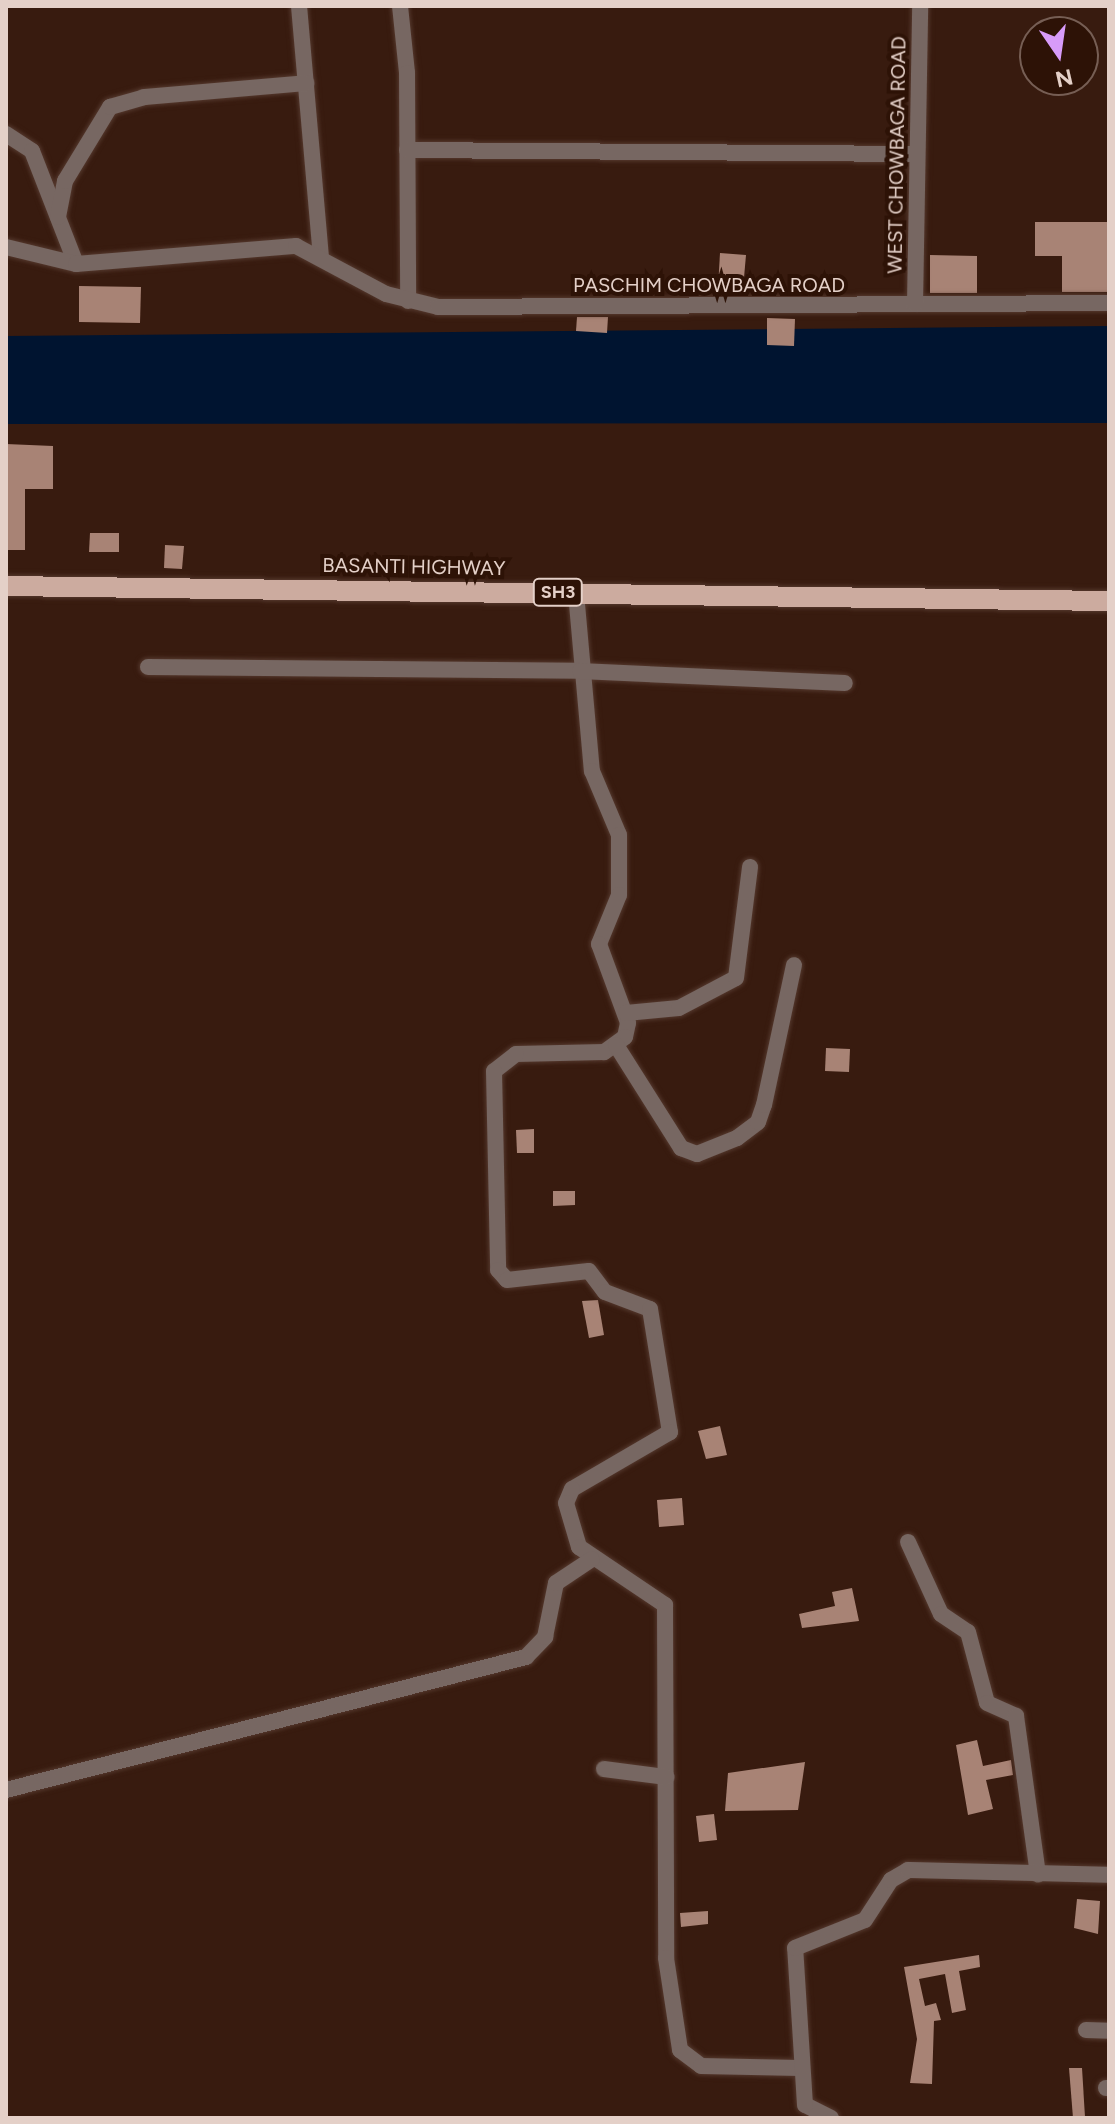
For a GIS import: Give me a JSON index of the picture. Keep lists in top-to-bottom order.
{
  "streets": {
    "main road": ["BASANTI HIGHWAY", "SH3"],
    "street": ["WEST CHOWBAGA ROAD", "PASCHIM CHOWBAGA ROAD"]
  },
  "crossings": [
    ["WEST CHOWBAGA ROAD", "PASCHIM CHOWBAGA ROAD"]
  ],
  "north": "bottom"
}
